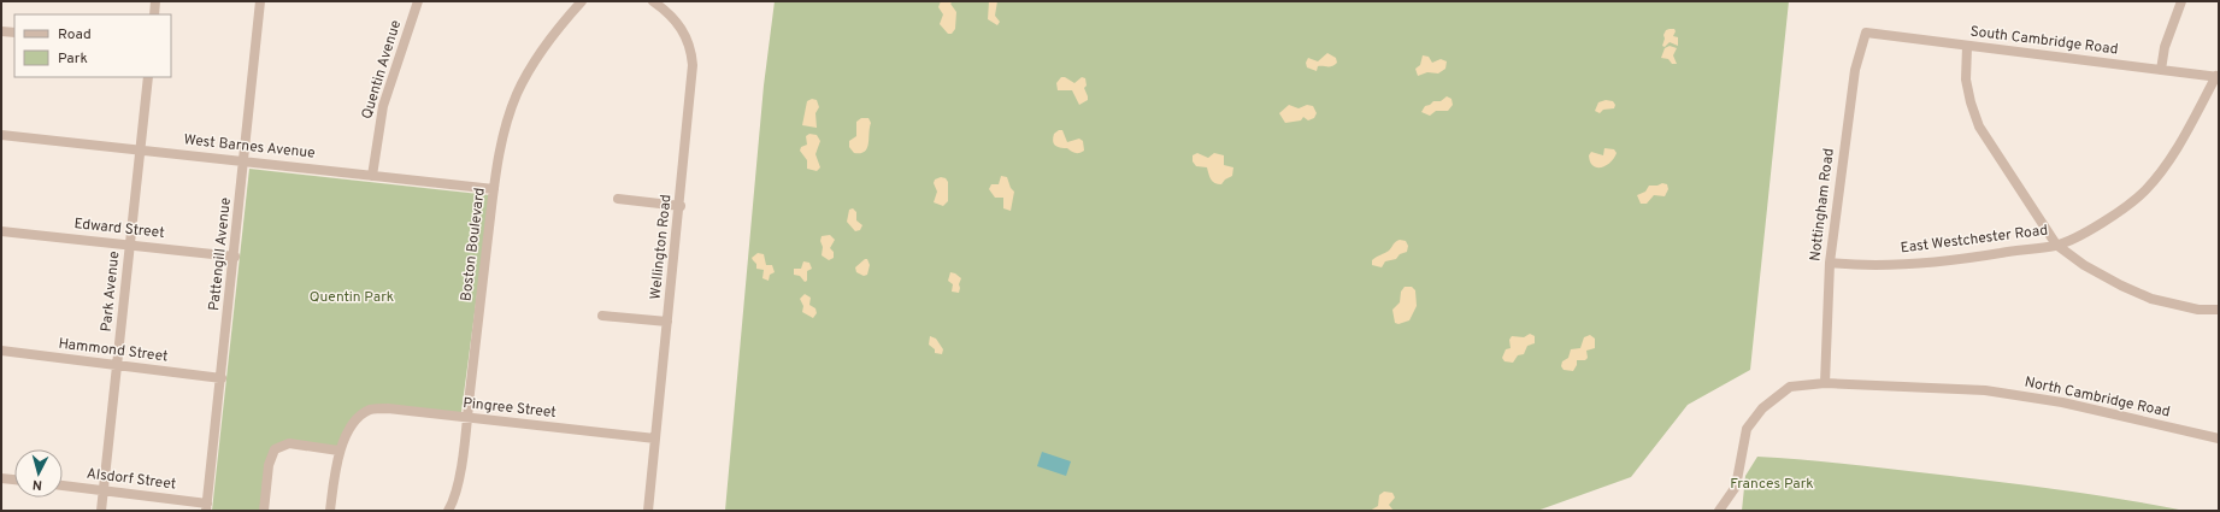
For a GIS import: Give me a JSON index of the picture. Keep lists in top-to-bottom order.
{
  "streets": {
    "street": [
      "South Cambridge Road",
      "Quentin Avenue",
      "West Barnes Avenue",
      "Nottingham Road",
      "Edward Street",
      "East Westchester Road",
      "Boston Boulevard",
      "Wellington Road",
      "Pattengill Avenue",
      "Park Avenue",
      "Hammond Street",
      "North Cambridge Road",
      "Pingree Street",
      "Alsdorf Street"
    ]
  },
  "crossings": [
    ["South Cambridge Road", "Nottingham Road"],
    ["South Cambridge Road", "East Westchester Road"],
    ["Quentin Avenue", "West Barnes Avenue"],
    ["West Barnes Avenue", "Boston Boulevard"],
    ["West Barnes Avenue", "Pattengill Avenue"],
    ["West Barnes Avenue", "Park Avenue"],
    ["Nottingham Road", "East Westchester Road"],
    ["Nottingham Road", "North Cambridge Road"],
    ["Edward Street", "Pattengill Avenue"],
    ["Edward Street", "Park Avenue"],
    ["Boston Boulevard", "Pingree Street"],
    ["Wellington Road", "Pingree Street"],
    ["Pattengill Avenue", "Hammond Street"],
    ["Pattengill Avenue", "Alsdorf Street"],
    ["Park Avenue", "Hammond Street"],
    ["Park Avenue", "Alsdorf Street"]
  ],
  "parks": ["Quentin Park", "Frances Park"],
  "legend": ["Road", "Park"],
  "north": "bottom"
}
